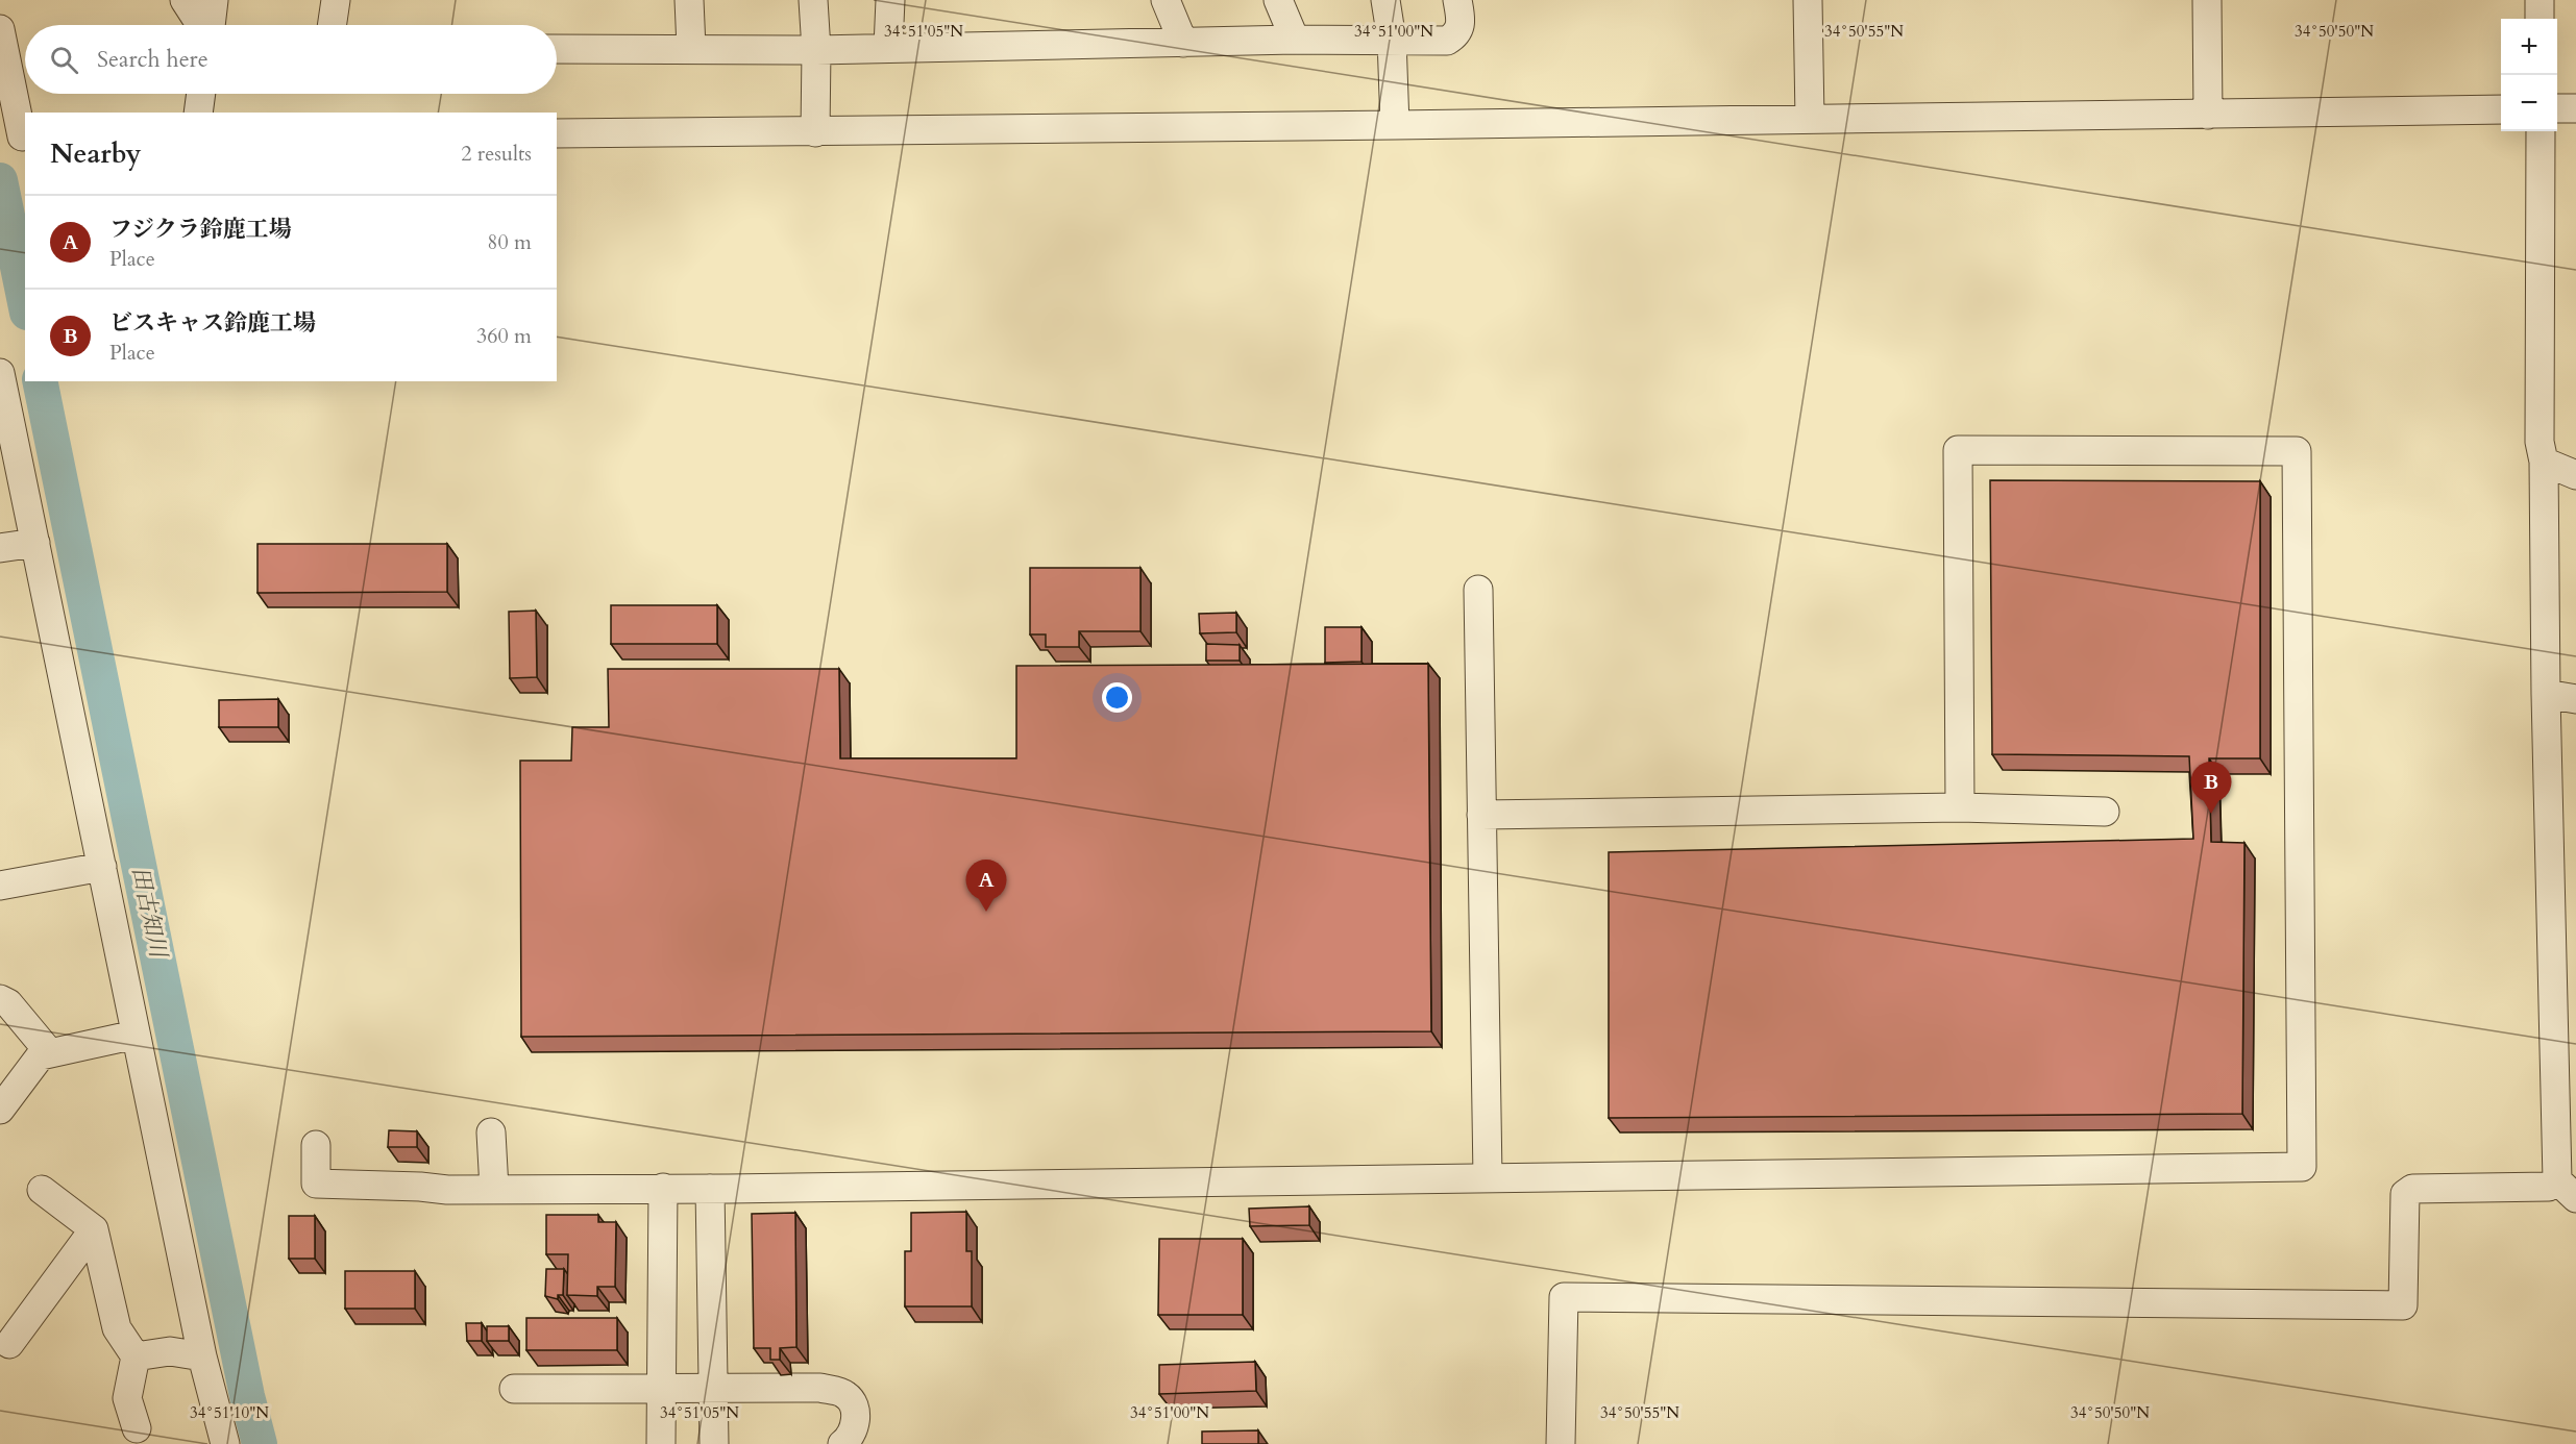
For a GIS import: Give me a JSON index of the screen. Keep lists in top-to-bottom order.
{
  "water": ["田古知川"],
  "page": {
    "map_buttons": ["+", "−"],
    "search": "Search here",
    "heading": ["Nearby", "2 results"],
    "list": [
      {
        "mark": "A",
        "name": "フジクラ鈴鹿工場",
        "note": "Place",
        "value": "80 m"
      },
      {
        "mark": "B",
        "name": "ビスキャス鈴鹿工場",
        "note": "Place",
        "value": "360 m"
      }
    ],
    "pins": ["B", "A"]
  },
  "coordinates": [
    "34°51'05\"N",
    "34°51'00\"N",
    "34°50'55\"N",
    "34°50'50\"N",
    "34°51'10\"N"
  ]
}
